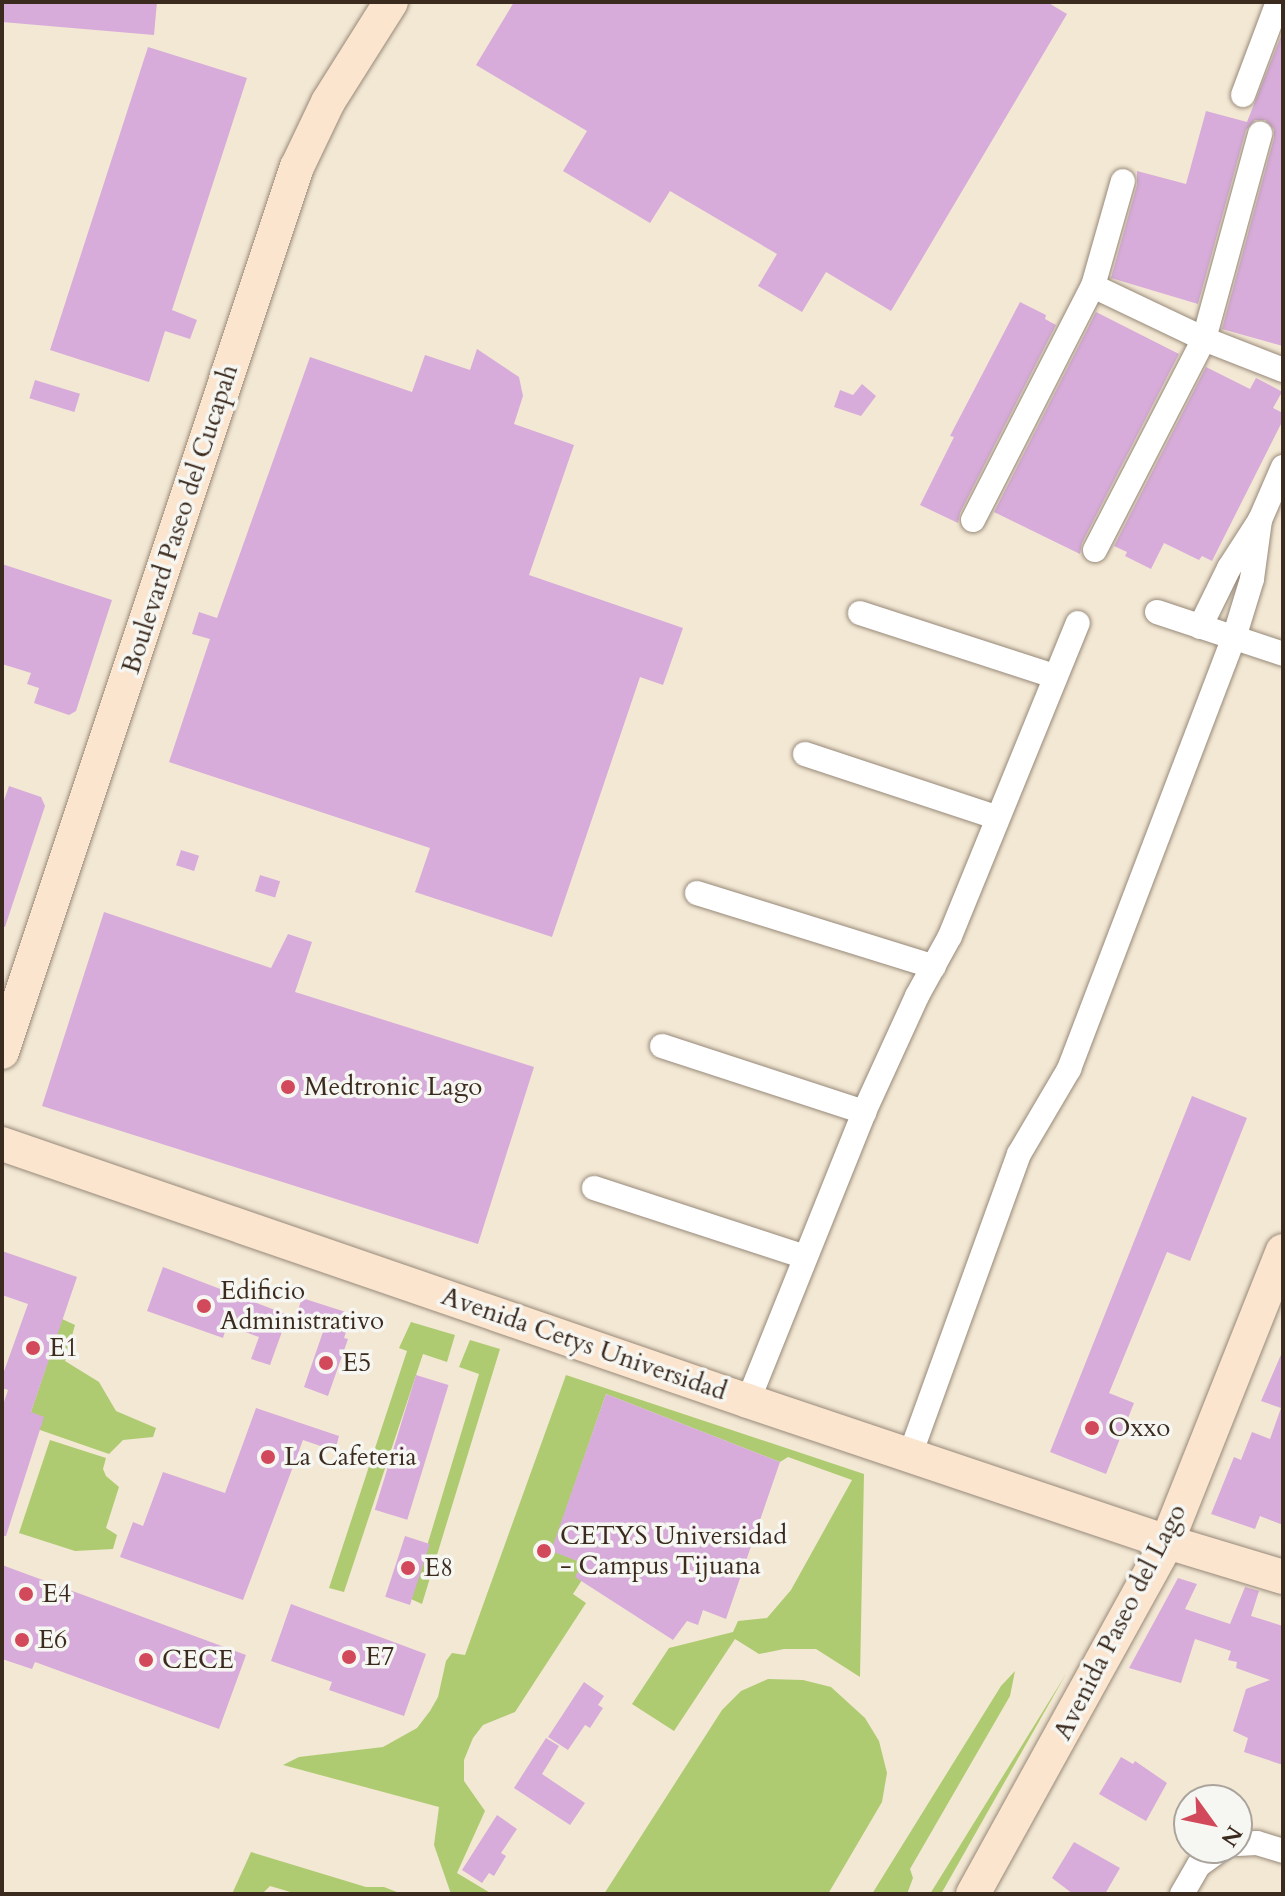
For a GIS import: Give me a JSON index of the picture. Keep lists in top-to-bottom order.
{
  "streets": {
    "main road": ["Boulevard Paseo del Cucapah", "Avenida Cetys Universidad", "Avenida Paseo del Lago"]
  },
  "crossings": [
    ["Avenida Cetys Universidad", "Avenida Paseo del Lago"]
  ],
  "places": [
    "Medtronic Lago",
    "Edificio Administrativo",
    "E1",
    "E5",
    "Oxxo",
    "La Cafeteria",
    "CETYS Universidad - Campus Tijuana",
    "E8",
    "E4",
    "E6",
    "E7",
    "CECE"
  ],
  "north": "bottom right"
}
